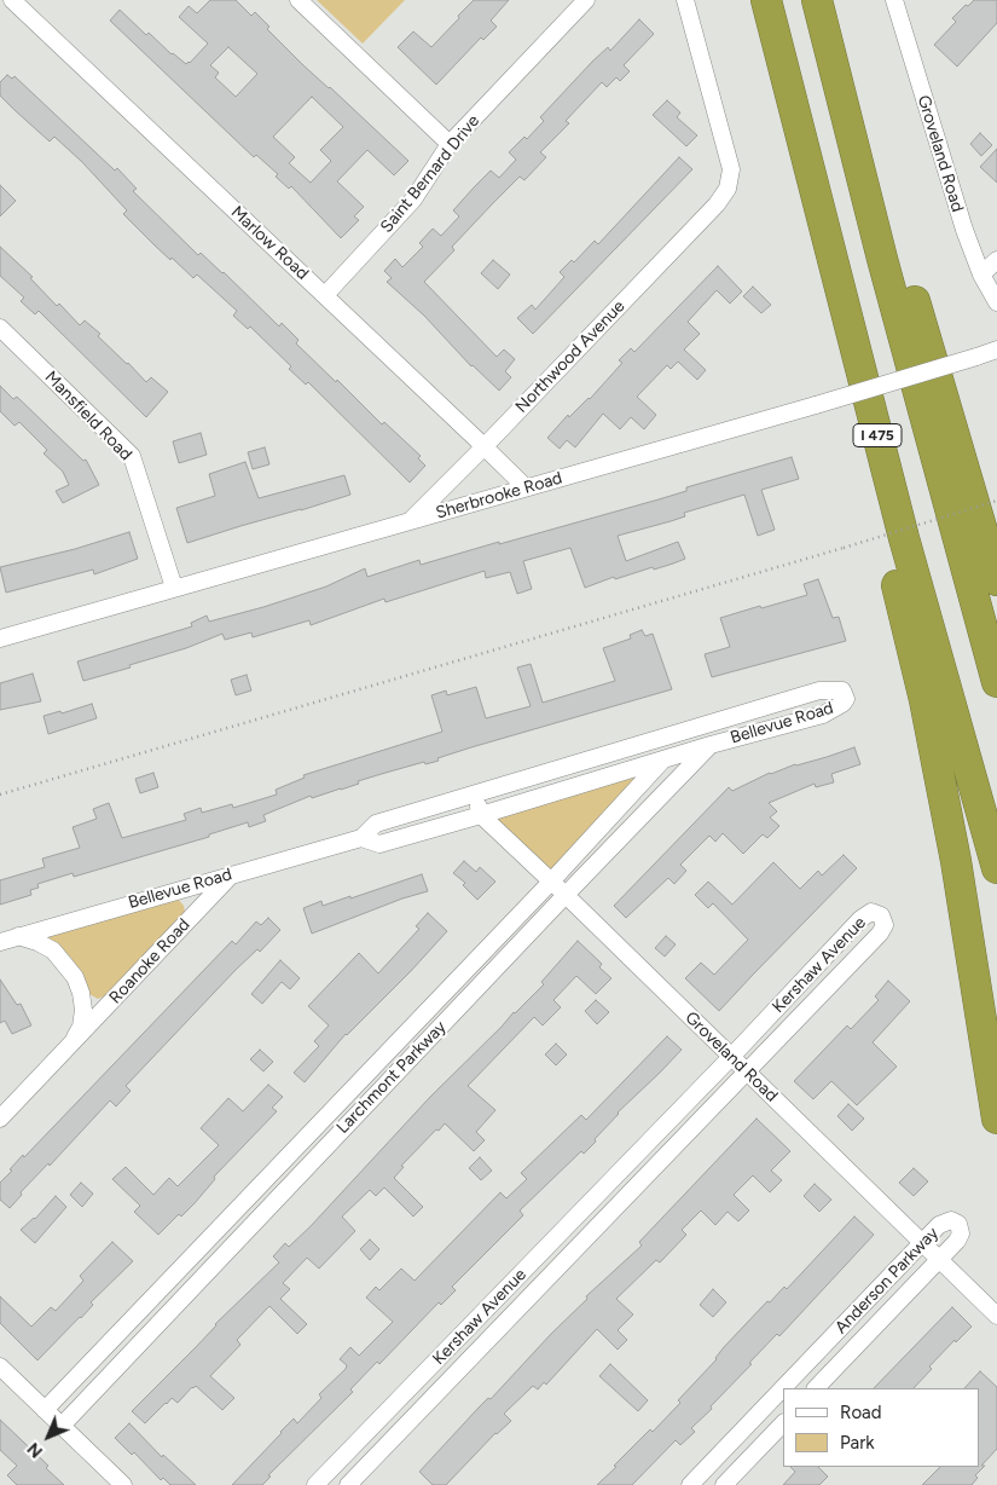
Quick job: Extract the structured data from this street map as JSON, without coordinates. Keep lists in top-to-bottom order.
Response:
{
  "streets": {
    "highway": ["I 475"],
    "street": [
      "Groveland Road",
      "Saint Bernard Drive",
      "Marlow Road",
      "Northwood Avenue",
      "Mansfield Road",
      "Sherbrooke Road",
      "Bellevue Road",
      "Roanoke Road",
      "Kershaw Avenue",
      "Larchmont Parkway",
      "Anderson Parkway"
    ]
  },
  "crossings": [
    ["Groveland Road", "Bellevue Road"],
    ["Groveland Road", "Kershaw Avenue"],
    ["Groveland Road", "Larchmont Parkway"],
    ["Groveland Road", "Anderson Parkway"],
    ["Saint Bernard Drive", "Marlow Road"],
    ["Marlow Road", "Northwood Avenue"],
    ["Marlow Road", "Sherbrooke Road"],
    ["Northwood Avenue", "Sherbrooke Road"],
    ["Mansfield Road", "Sherbrooke Road"],
    ["Bellevue Road", "Roanoke Road"],
    ["Bellevue Road", "Larchmont Parkway"]
  ],
  "legend": ["Road", "Park"],
  "north": "bottom left"
}
